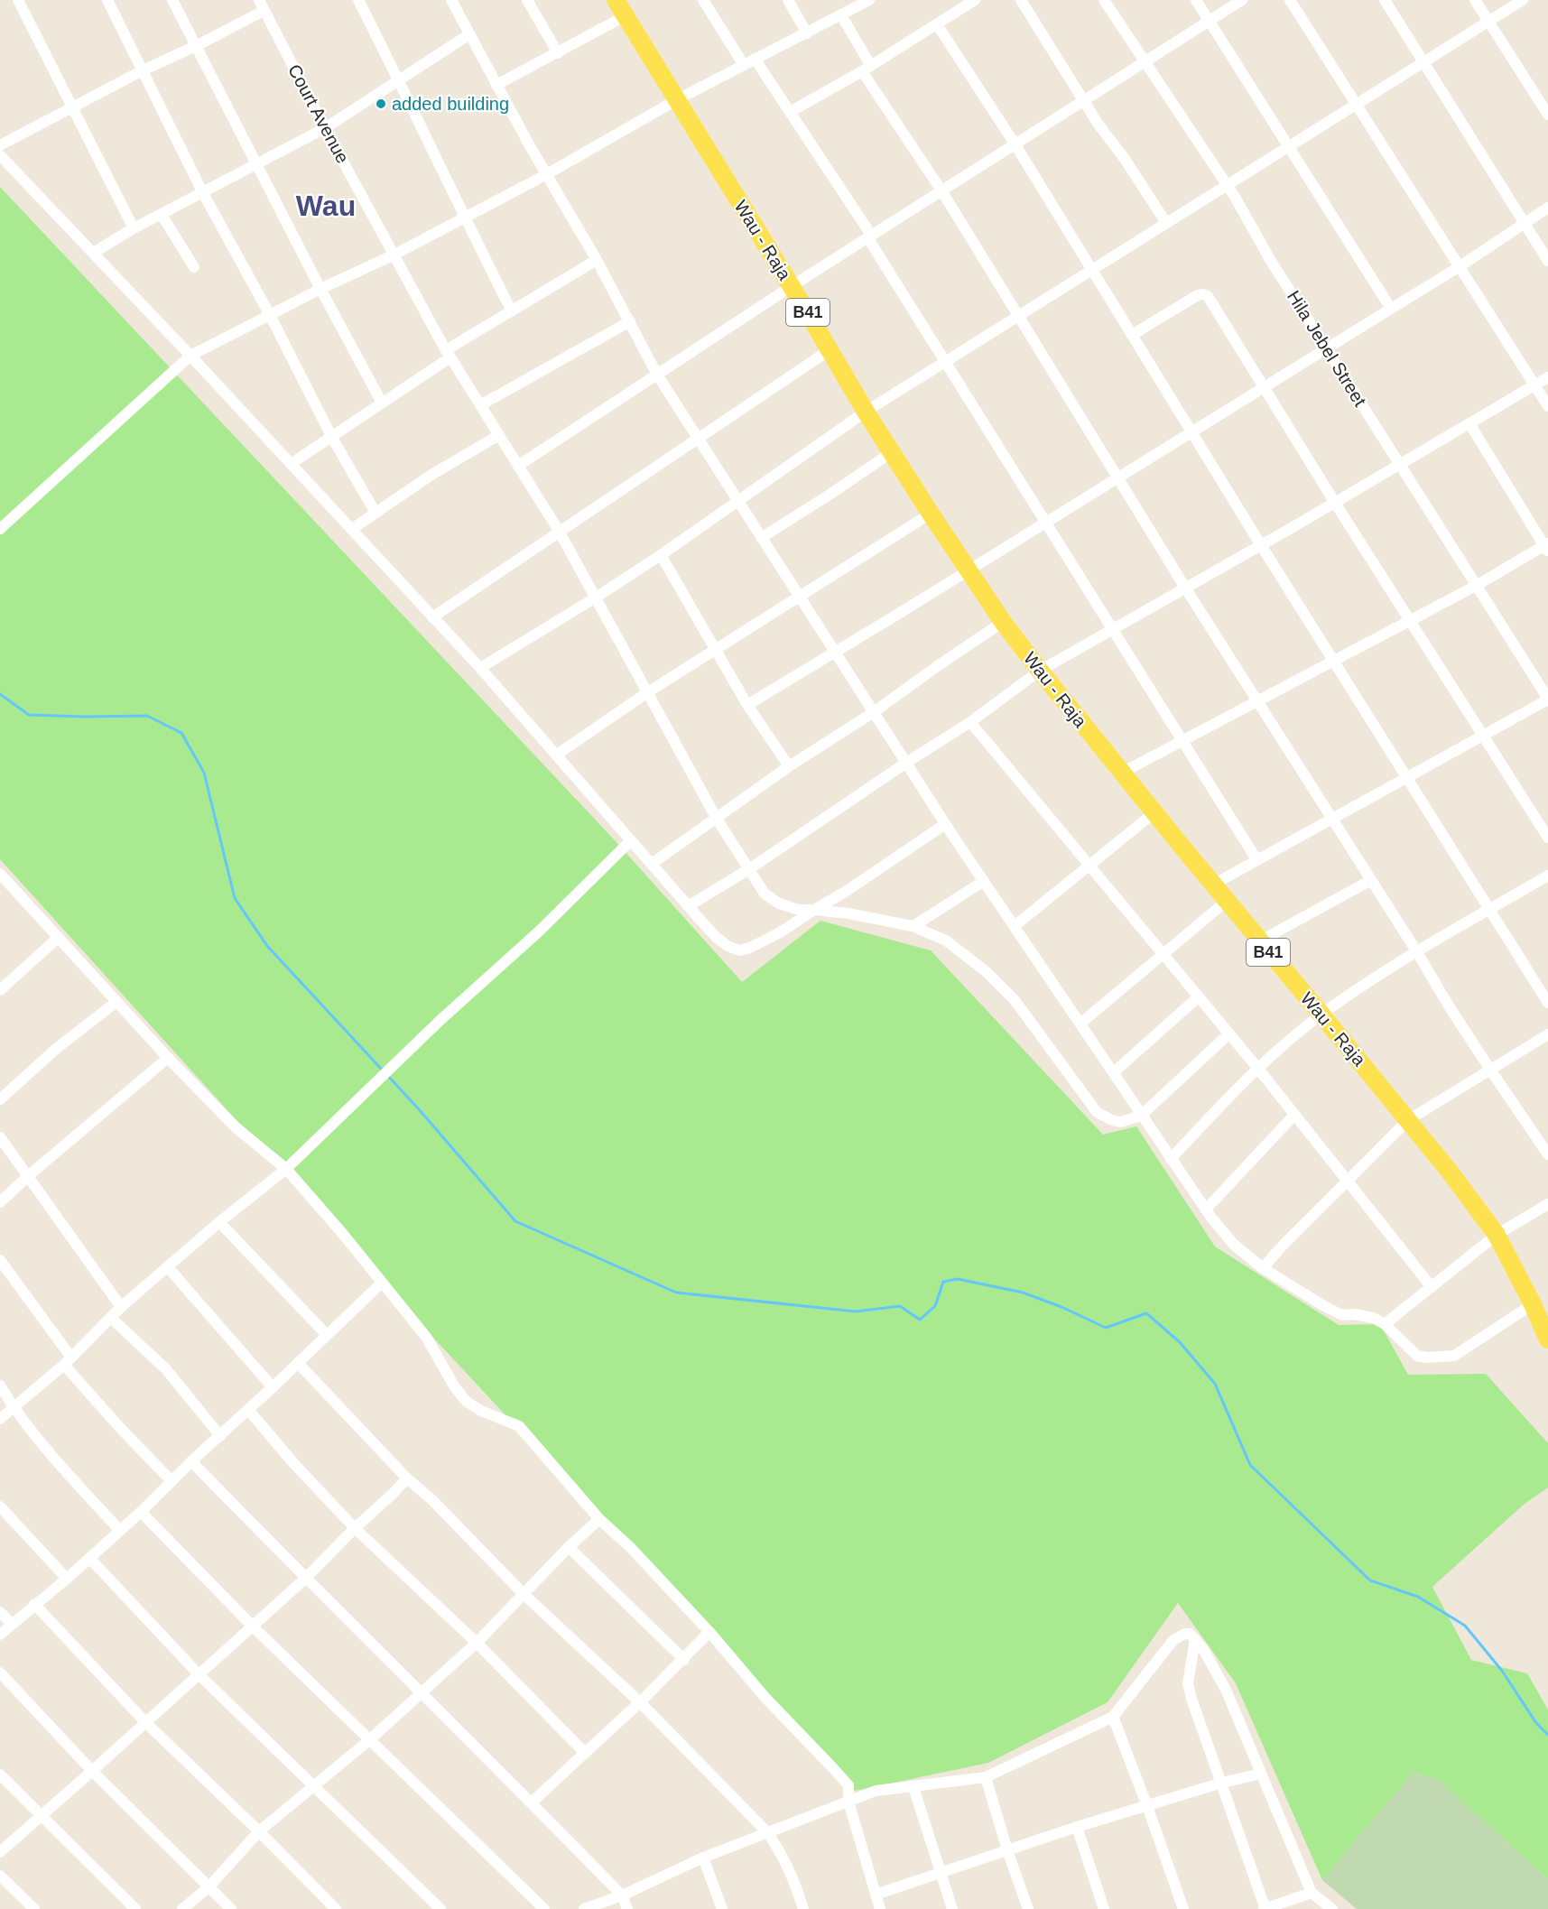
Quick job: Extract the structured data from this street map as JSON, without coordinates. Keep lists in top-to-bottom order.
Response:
{
  "streets": {
    "main road": ["Wau - Raja", "B41"],
    "street": ["Court Avenue", "Hila Jebel Street"]
  },
  "districts": ["Wau"],
  "places": ["added building"]
}
